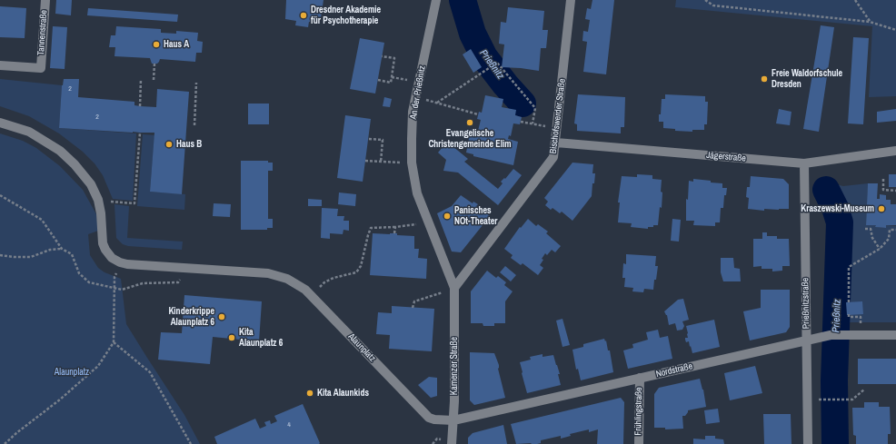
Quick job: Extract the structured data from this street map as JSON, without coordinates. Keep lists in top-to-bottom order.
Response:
{
  "streets": {
    "street": [
      "Tannenstraße",
      "An der Prießnitz",
      "Bischofswerder Straße",
      "Jägerstraße",
      "Prießnitzstraße",
      "Alaunplatz",
      "Kamenzer Straße",
      "Nordstraße",
      "Frühlingstraße"
    ]
  },
  "crossings": [
    ["An der Prießnitz", "Bischofswerder Straße"],
    ["An der Prießnitz", "Kamenzer Straße"],
    ["Bischofswerder Straße", "Jägerstraße"],
    ["Bischofswerder Straße", "Kamenzer Straße"],
    ["Jägerstraße", "Prießnitzstraße"],
    ["Prießnitzstraße", "Nordstraße"],
    ["Alaunplatz", "Kamenzer Straße"],
    ["Alaunplatz", "Nordstraße"],
    ["Kamenzer Straße", "Nordstraße"],
    ["Nordstraße", "Frühlingstraße"]
  ],
  "water": ["Prießnitz"],
  "parks": ["Alaunplatz"],
  "places": [
    "Dresdner Akademie für Psychotherapie",
    "Haus A",
    "Freie Waldorfschule Dresden",
    "Evangelische Christengemeinde Elim",
    "Haus B",
    "Kraszewski-Museum",
    "Panisches NOt-Theater",
    "Kinderkrippe Alaunplatz 6",
    "Kita Alaunplatz 6",
    "Kita Alaunkids"
  ],
  "house_numbers": ["2", "2", "4"]
}
